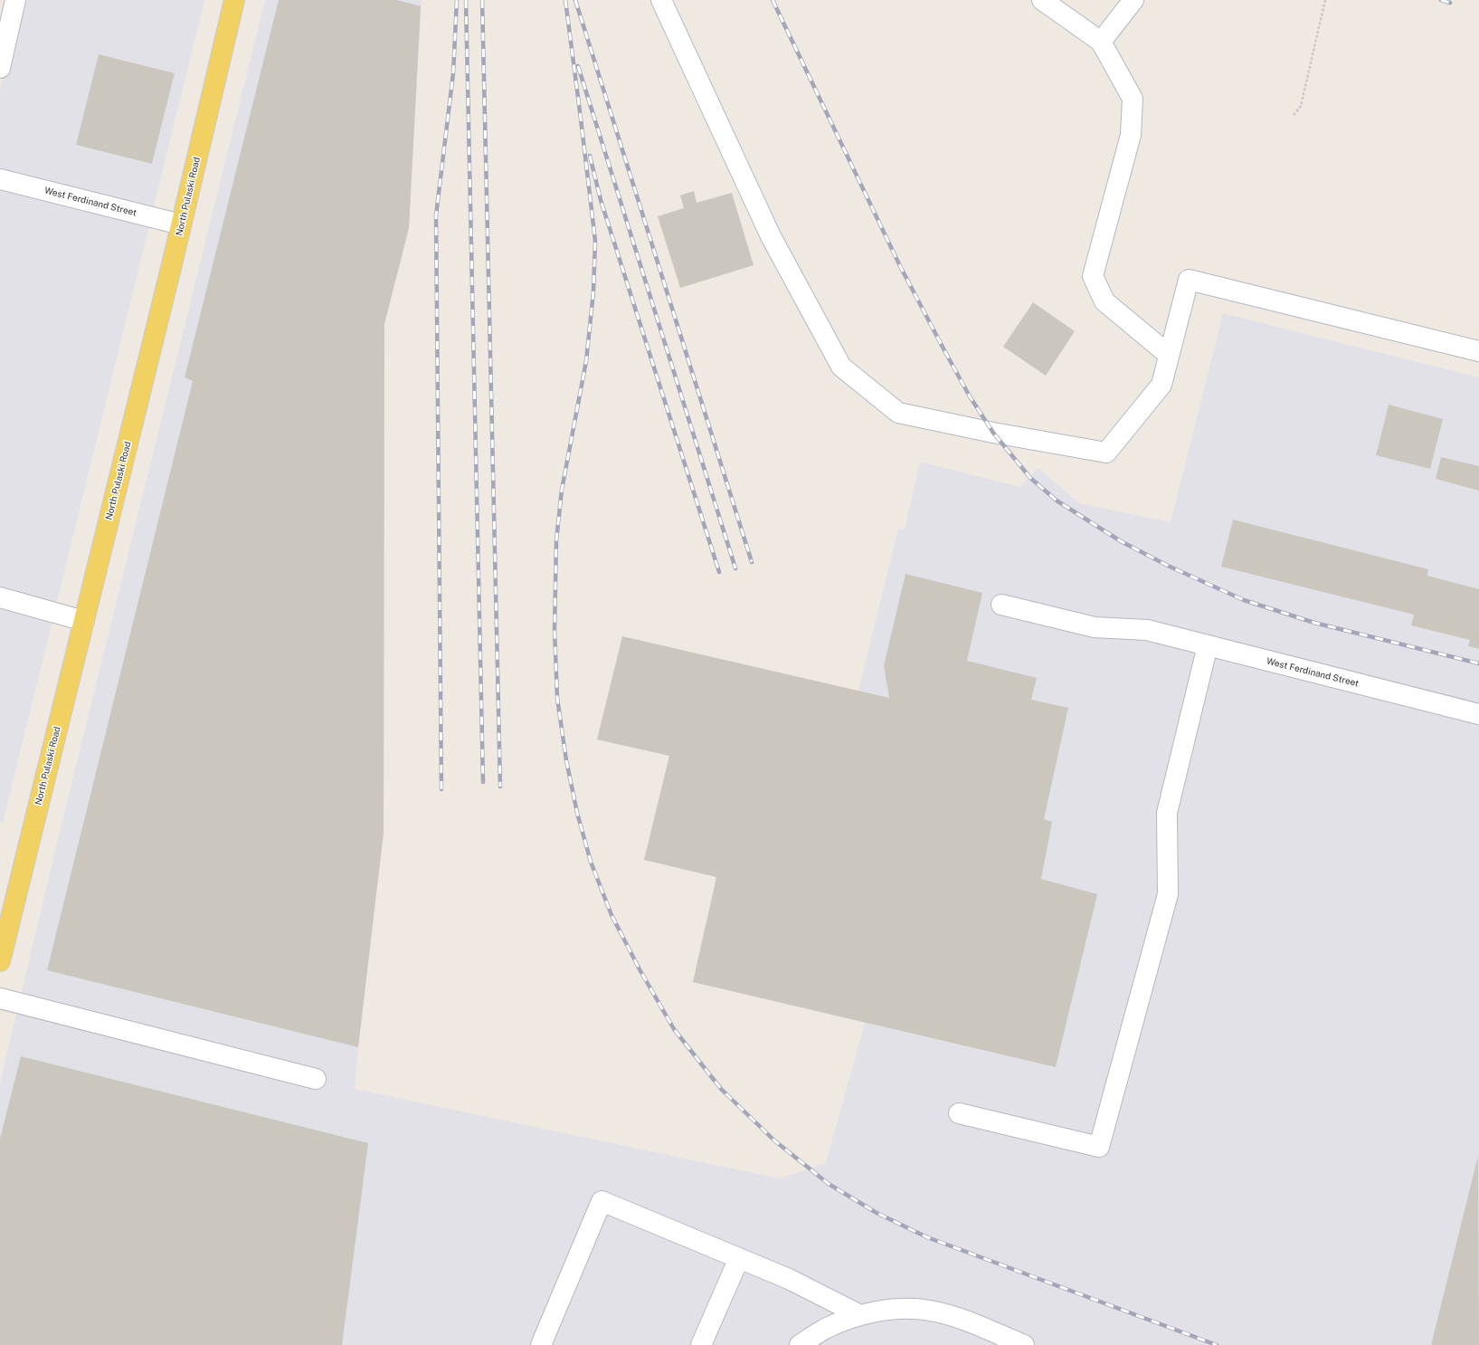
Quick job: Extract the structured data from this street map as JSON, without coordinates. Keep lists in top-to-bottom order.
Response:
{
  "streets": {
    "main road": ["North Pulaski Road"],
    "street": ["West Ferdinand Street"]
  },
  "crossings": [
    ["North Pulaski Road", "West Ferdinand Street"]
  ]
}
